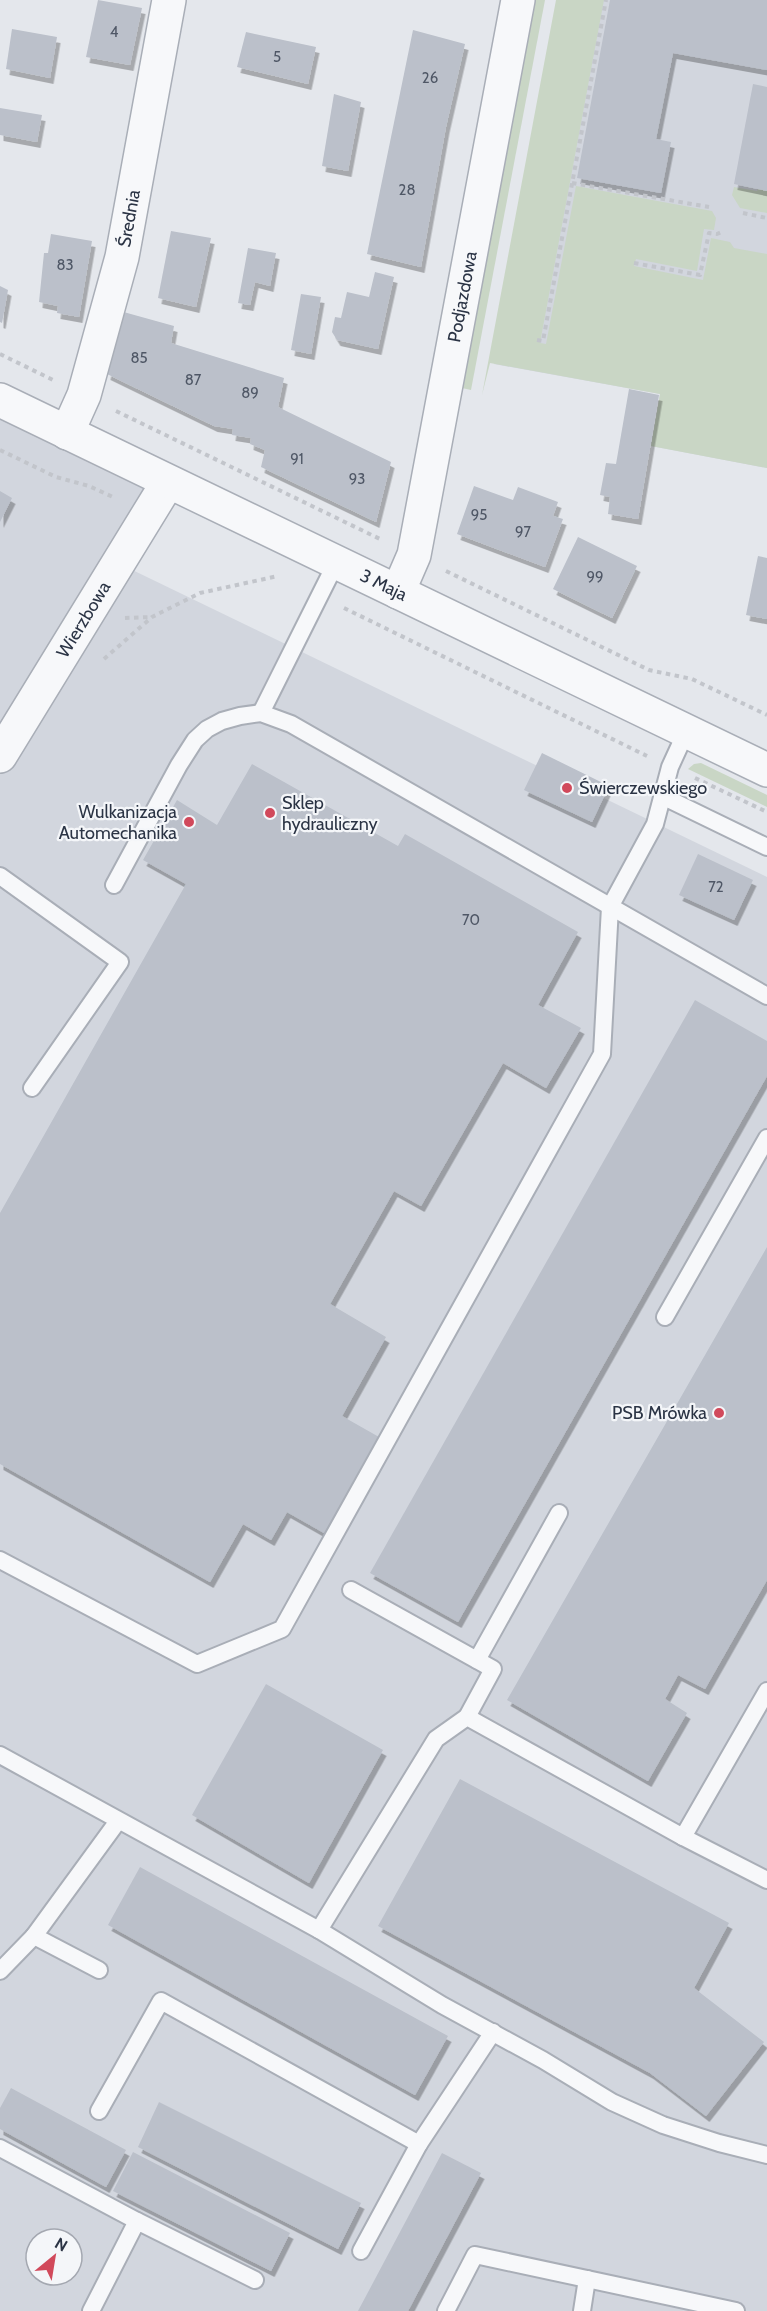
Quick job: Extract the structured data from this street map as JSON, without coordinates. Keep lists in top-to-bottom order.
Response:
{
  "streets": {
    "street": [
      "Średnia",
      "Podjazdowa",
      "3 Maja",
      "Wierzbowa"
    ]
  },
  "crossings": [
    ["Średnia", "3 Maja"],
    ["Podjazdowa", "3 Maja"],
    ["3 Maja", "Wierzbowa"]
  ],
  "places": [
    "Świerczewskiego",
    "Sklep hydrauliczny",
    "Wulkanizacja Automechanika",
    "PSB Mrówka"
  ],
  "house_numbers": [
    "4",
    "5",
    "26",
    "28",
    "83",
    "85",
    "87",
    "89",
    "91",
    "93",
    "95",
    "97",
    "99",
    "72",
    "70"
  ],
  "north": "top right"
}
